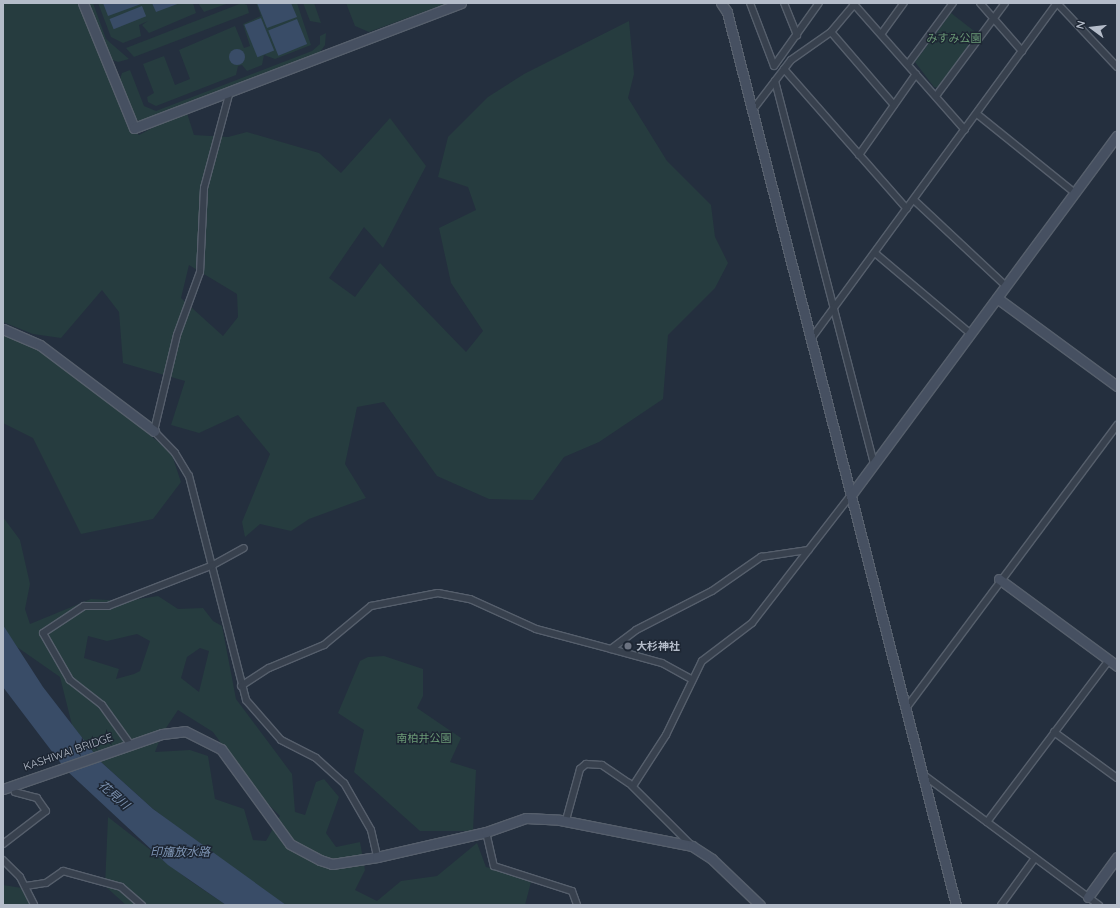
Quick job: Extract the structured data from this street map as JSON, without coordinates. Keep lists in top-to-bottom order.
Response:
{
  "streets": {
    "street": ["KASHIWAI BRIDGE"]
  },
  "water": ["花見川", "印旛放水路"],
  "parks": ["みすみ公園", "南柏井公園"],
  "places": ["大杉神社"],
  "north": "left"
}
